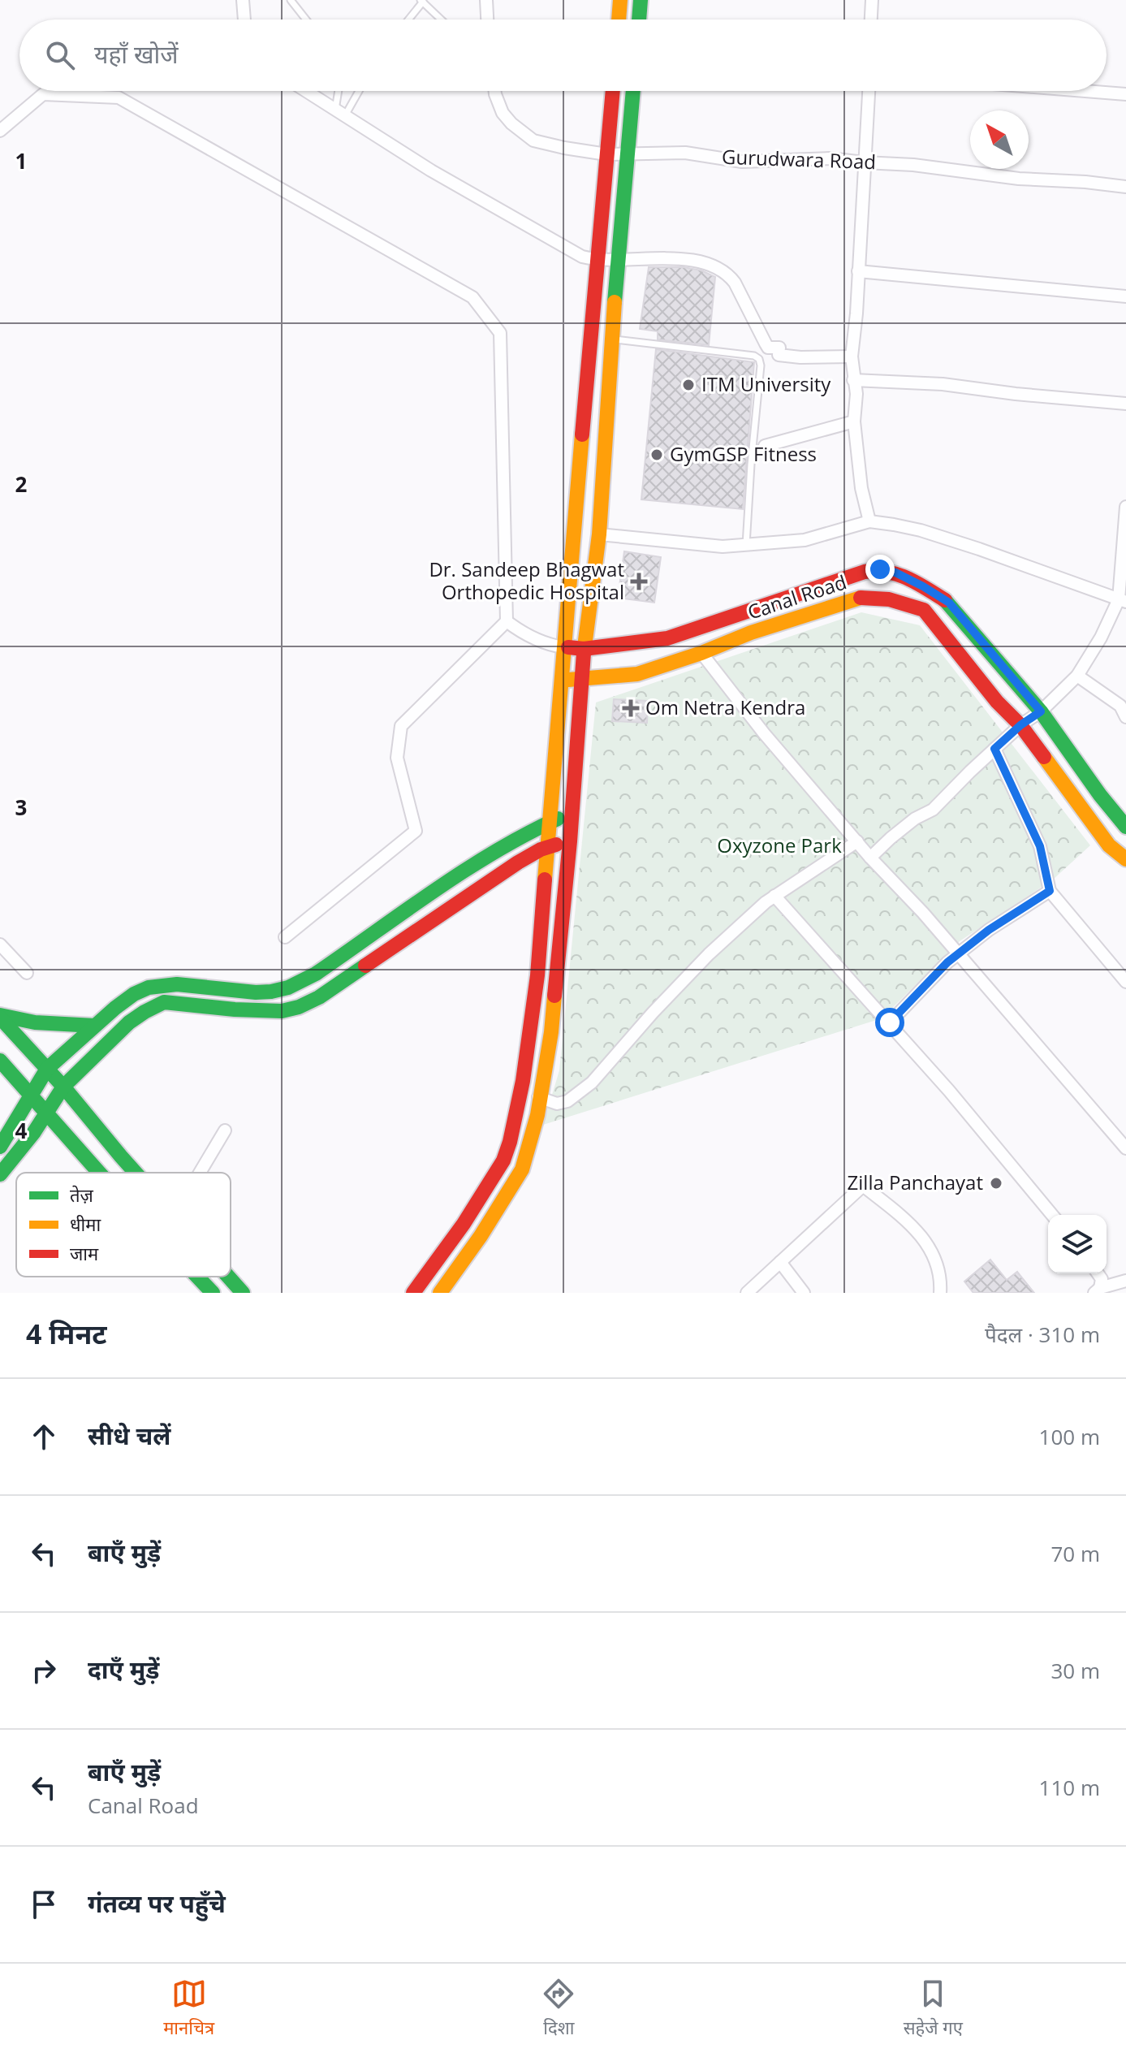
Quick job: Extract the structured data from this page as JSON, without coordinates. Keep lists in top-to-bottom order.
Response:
{
  "streets": {
    "main road": ["Canal Road"],
    "street": ["Gurudwara Road"]
  },
  "parks": ["Oxyzone Park"],
  "places": {
    "other": ["ITM University", "GymGSP Fitness", "Zilla Panchayat"],
    "health": ["Dr. Sandeep Bhagwat Orthopedic Hospital", "Om Netra Kendra"]
  },
  "legend": ["तेज़", "धीमा", "जाम"],
  "north": "top left",
  "page": {
    "search": "यहाँ खोजें",
    "heading": ["4 मिनट", "पैदल · 310 m"],
    "list": [
      ["सीधे चलें", "100 m"],
      ["बाएँ मुड़ें", "70 m"],
      ["दाएँ मुड़ें", "30 m"],
      ["बाएँ मुड़ें", "Canal Road", "110 m"],
      "गंतव्य पर पहुँचे"
    ],
    "nav": ["मानचित्र", "दिशा", "सहेजे गए"]
  },
  "grid": {
    "rows": [
      "1",
      "2",
      "3",
      "4"
    ]
  }
}
